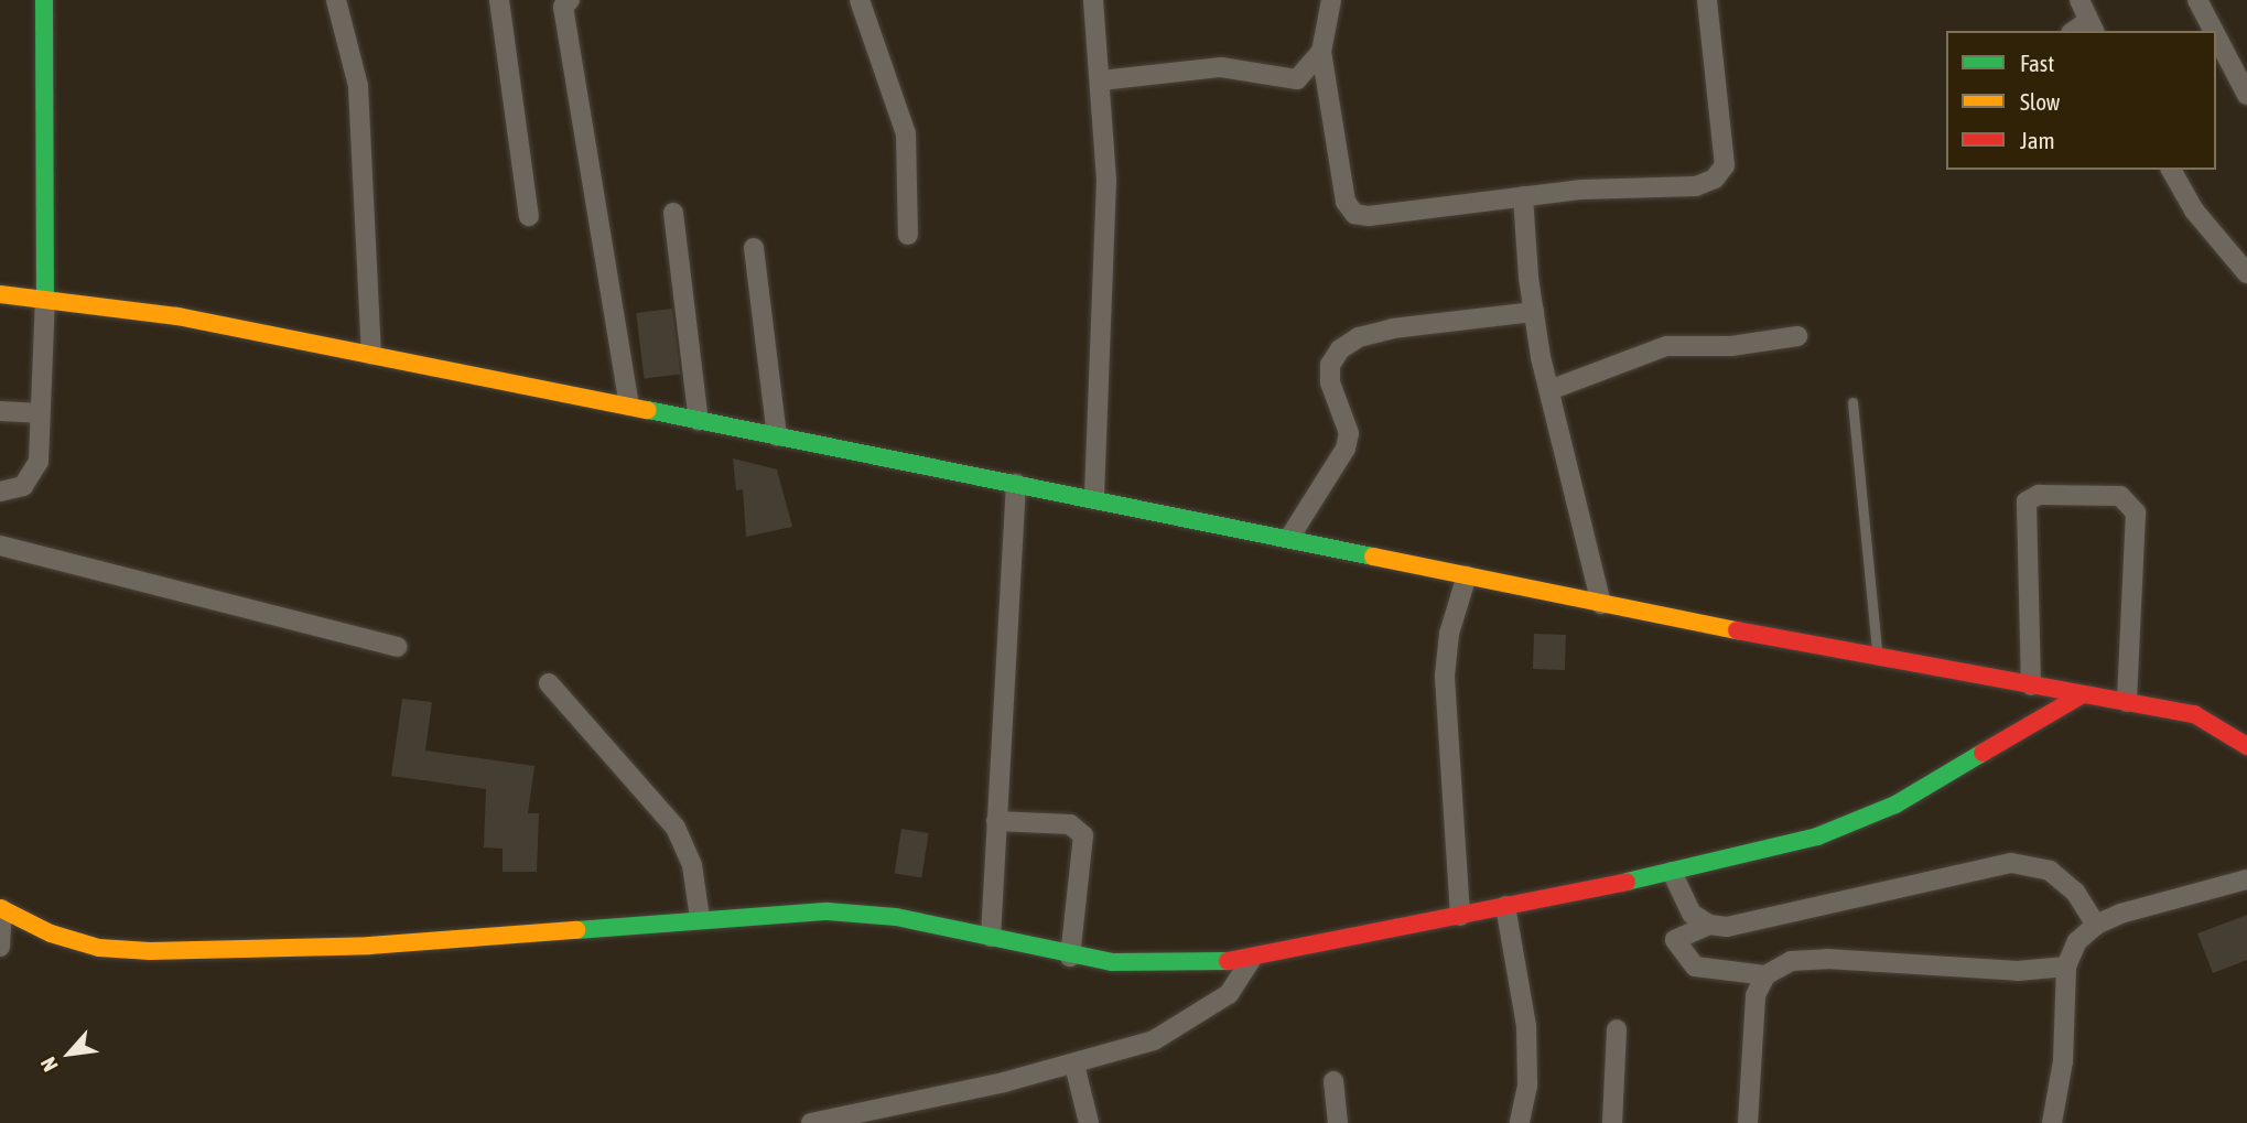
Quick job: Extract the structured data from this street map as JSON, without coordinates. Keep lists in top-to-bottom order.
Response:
{
  "legend": ["Fast", "Slow", "Jam"],
  "north": "bottom left"
}
